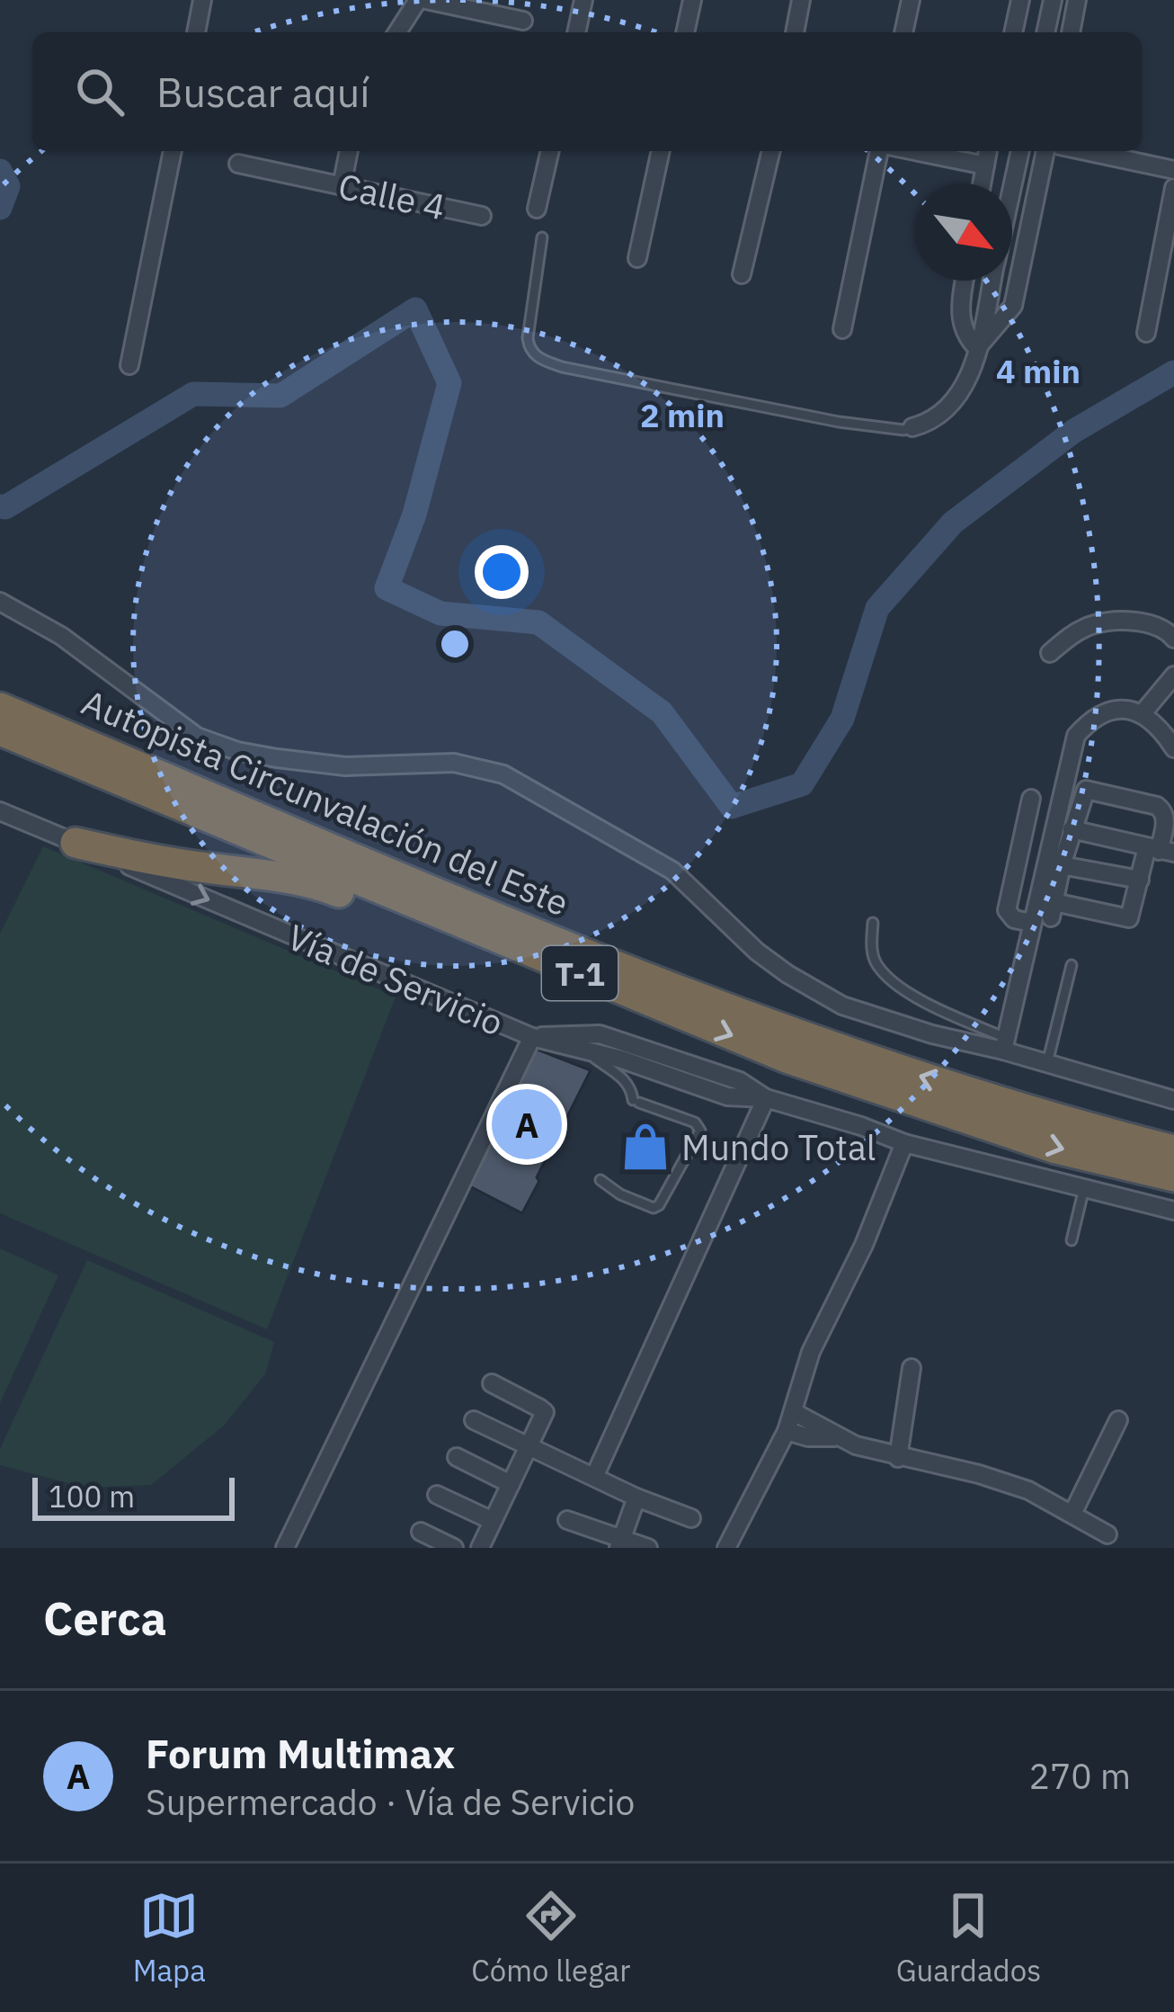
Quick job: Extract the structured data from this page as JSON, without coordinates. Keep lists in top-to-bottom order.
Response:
{
  "streets": {
    "highway": ["Autopista Circunvalación del Este", "T-1"],
    "street": ["Calle 4", "Vía de Servicio"]
  },
  "one_way": ["Vía de Servicio"],
  "places": {
    "shop": ["Mundo Total"]
  },
  "scale_bar": "100 m",
  "north": "bottom right",
  "page": {
    "search": "Buscar aquí",
    "pins": "A",
    "scale": "100 m",
    "heading": "Cerca",
    "list": [
      {
        "mark": "A",
        "name": "Forum Multimax",
        "note": "Supermercado · Vía de Servicio",
        "value": "270 m"
      }
    ],
    "nav": ["Mapa", "Cómo llegar", "Guardados"]
  },
  "rings": ["4 min", "2 min"]
}
